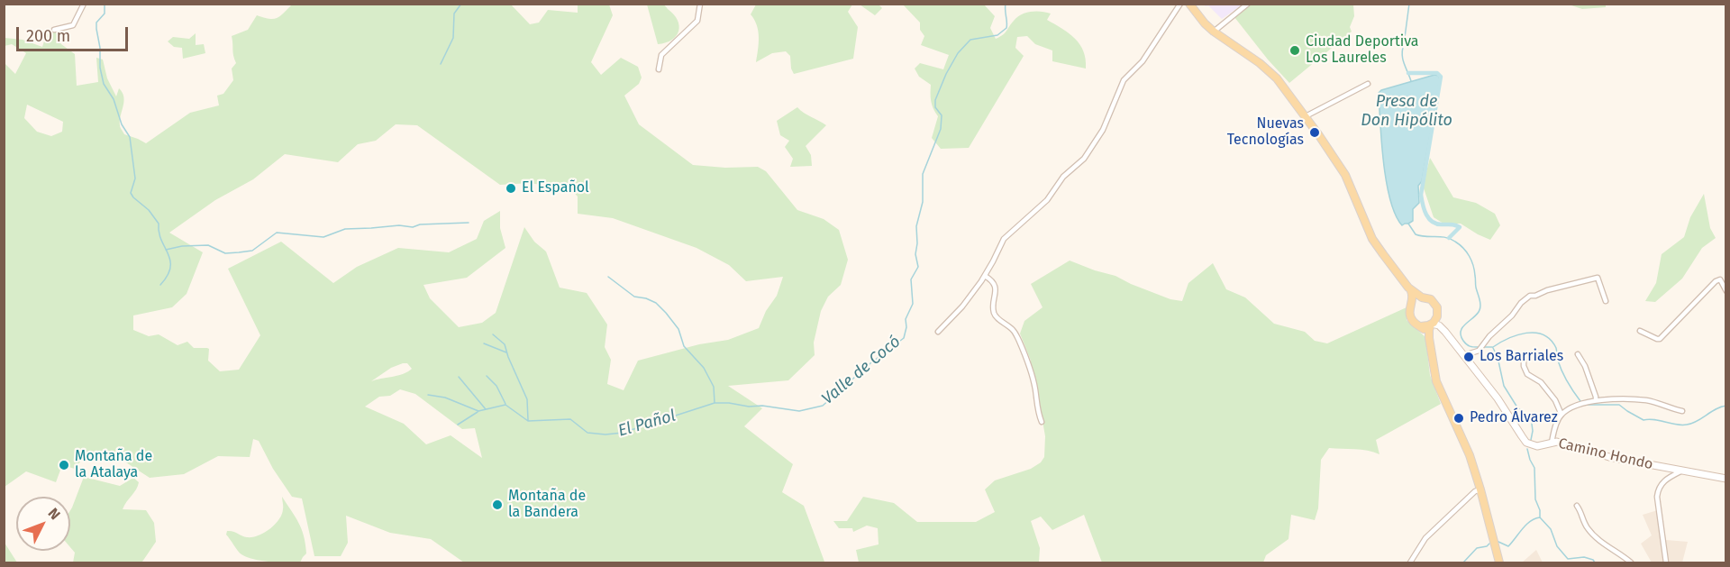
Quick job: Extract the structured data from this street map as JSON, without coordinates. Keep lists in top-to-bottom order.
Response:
{
  "streets": {
    "street": ["Camino Hondo"]
  },
  "water": ["Presa de Don Hipólito", "Valle de Cocó", "El Pañol"],
  "places": [
    "Ciudad Deportiva Los Laureles",
    "Nuevas Tecnologías",
    "El Español",
    "Los Barriales",
    "Pedro Álvarez",
    "Montaña de la Atalaya",
    "Montaña de la Bandera"
  ],
  "scale_bar": "200 m",
  "north": "top right"
}
